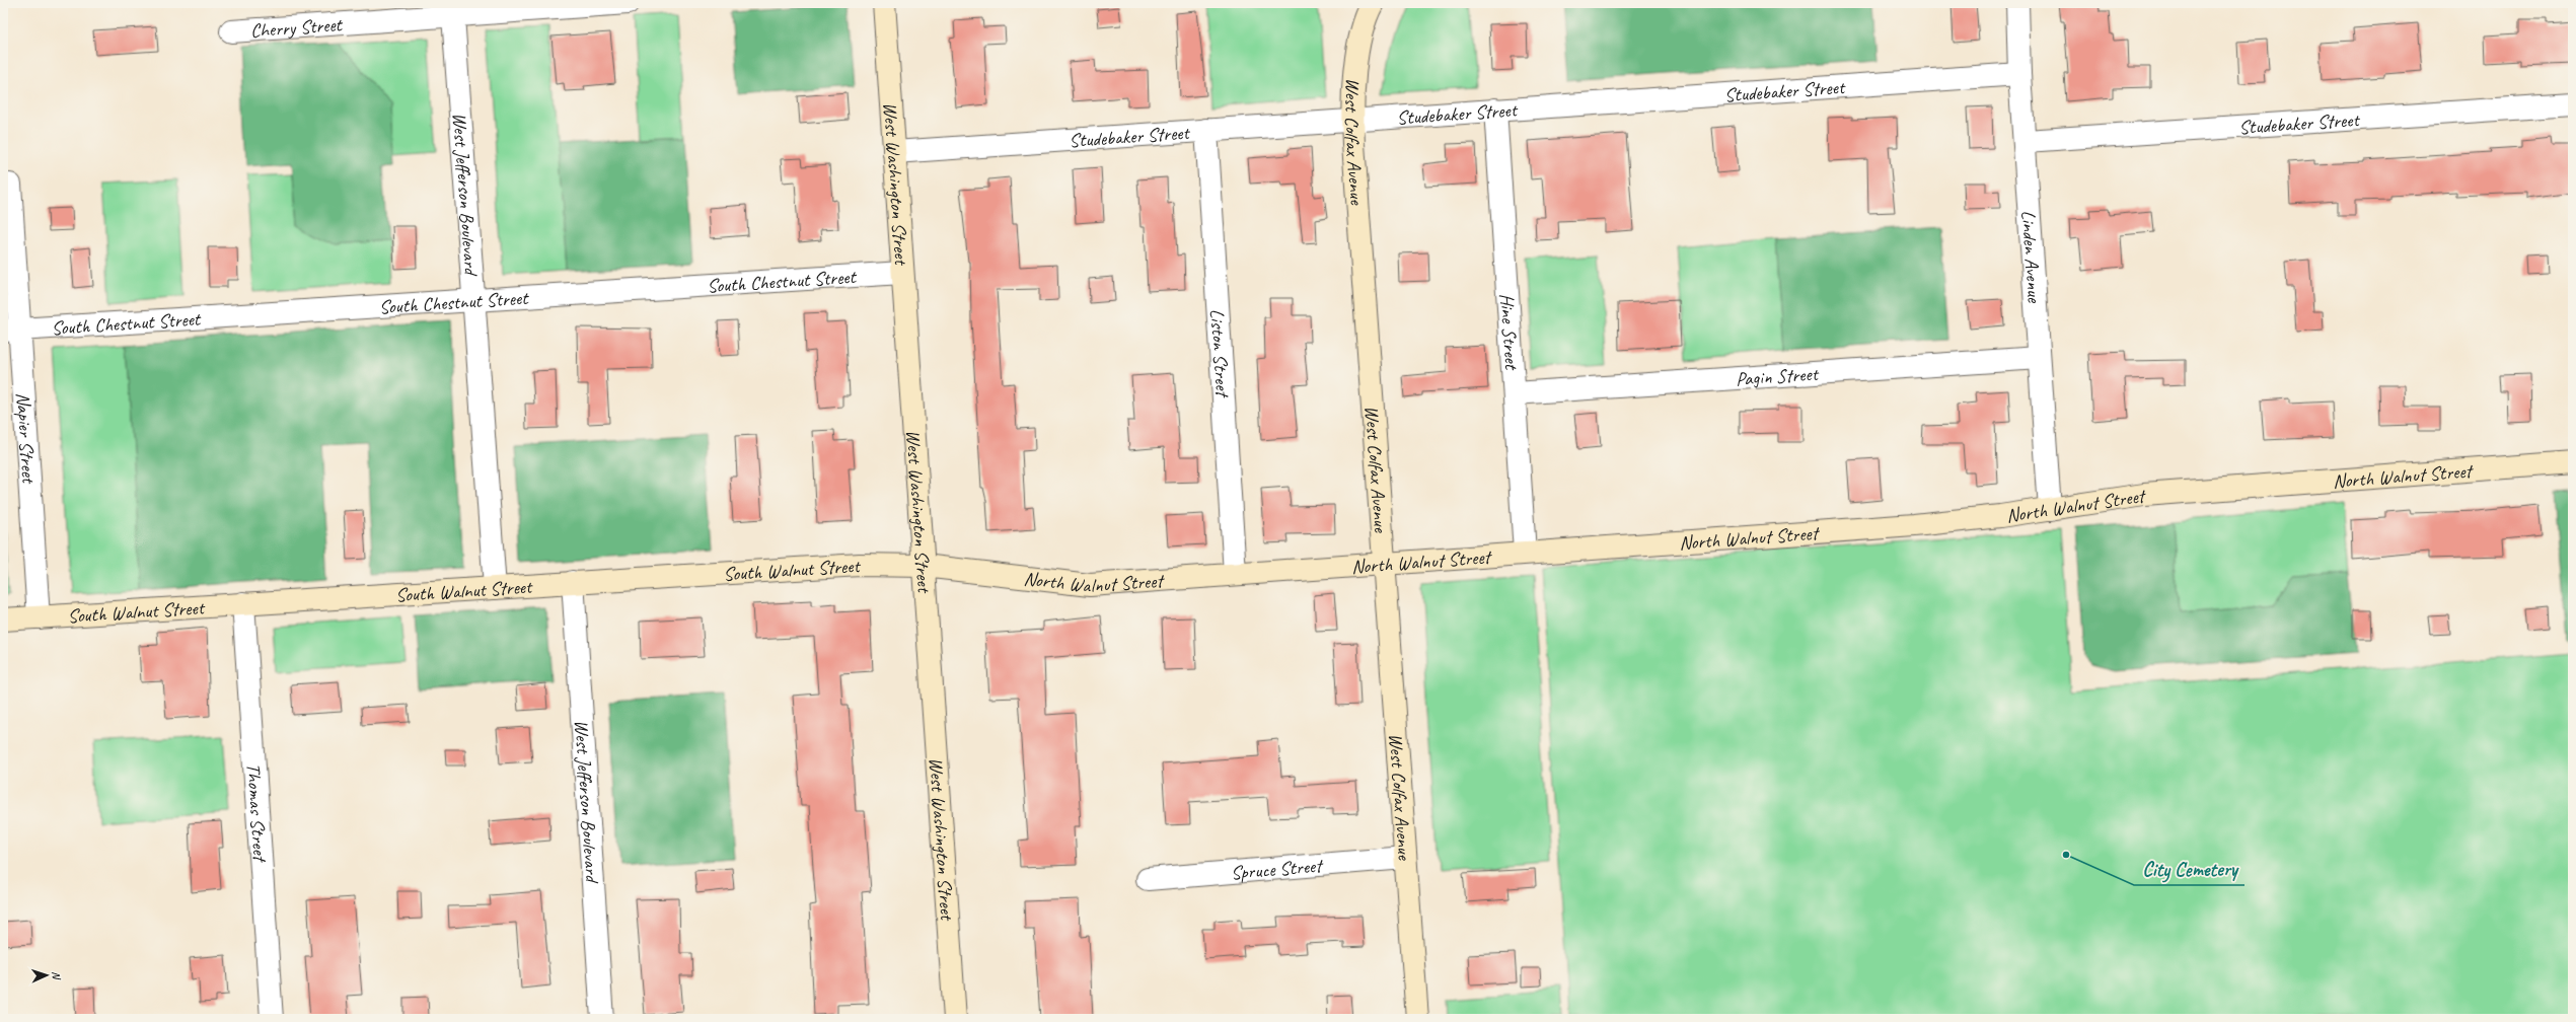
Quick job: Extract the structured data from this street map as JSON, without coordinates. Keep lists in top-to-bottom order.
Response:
{
  "streets": {
    "street": [
      "Cherry Street",
      "Studebaker Street",
      "West Colfax Avenue",
      "West Washington Street",
      "West Jefferson Boulevard",
      "Linden Avenue",
      "South Chestnut Street",
      "Hine Street",
      "Liston Street",
      "Pagin Street",
      "Napier Street",
      "North Walnut Street",
      "South Walnut Street",
      "Thomas Street",
      "Spruce Street"
    ]
  },
  "crossings": [
    ["Cherry Street", "West Jefferson Boulevard"],
    ["Studebaker Street", "West Colfax Avenue"],
    ["Studebaker Street", "West Washington Street"],
    ["Studebaker Street", "Linden Avenue"],
    ["Studebaker Street", "Hine Street"],
    ["Studebaker Street", "Liston Street"],
    ["West Colfax Avenue", "North Walnut Street"],
    ["West Colfax Avenue", "Spruce Street"],
    ["West Washington Street", "South Chestnut Street"],
    ["West Washington Street", "North Walnut Street"],
    ["West Washington Street", "South Walnut Street"],
    ["West Jefferson Boulevard", "South Chestnut Street"],
    ["West Jefferson Boulevard", "South Walnut Street"],
    ["Linden Avenue", "Pagin Street"],
    ["Linden Avenue", "North Walnut Street"],
    ["South Chestnut Street", "Napier Street"],
    ["Hine Street", "Pagin Street"],
    ["Hine Street", "North Walnut Street"],
    ["Liston Street", "North Walnut Street"],
    ["Napier Street", "South Walnut Street"],
    ["North Walnut Street", "South Walnut Street"],
    ["South Walnut Street", "Thomas Street"]
  ],
  "places": ["City Cemetery"],
  "north": "right"
}
